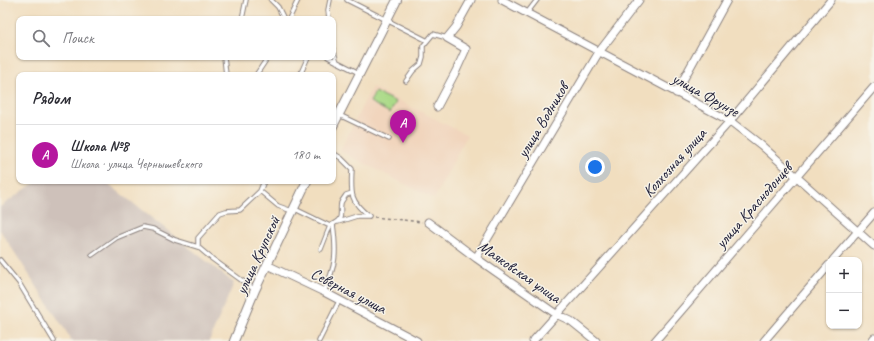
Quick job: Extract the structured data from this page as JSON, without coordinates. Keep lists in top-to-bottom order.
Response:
{
  "streets": {
    "street": [
      "улица Фрунзе",
      "улица Водников",
      "Колхозная улица",
      "улица Краснодонцев",
      "улица Крупской",
      "Маяковская улица",
      "Северная улица"
    ]
  },
  "crossings": [
    ["улица Фрунзе", "улица Водников"],
    ["улица Фрунзе", "Колхозная улица"],
    ["улица Фрунзе", "улица Краснодонцев"],
    ["улица Водников", "Маяковская улица"],
    ["Колхозная улица", "Маяковская улица"],
    ["улица Крупской", "Северная улица"]
  ],
  "page": {
    "search": "Поиск",
    "heading": "Рядом",
    "pins": "A",
    "list": [
      {
        "mark": "A",
        "name": "Школа №8",
        "note": "Школа · улица Чернышевского",
        "value": "180 m"
      }
    ],
    "map_buttons": ["+", "−"]
  }
}
